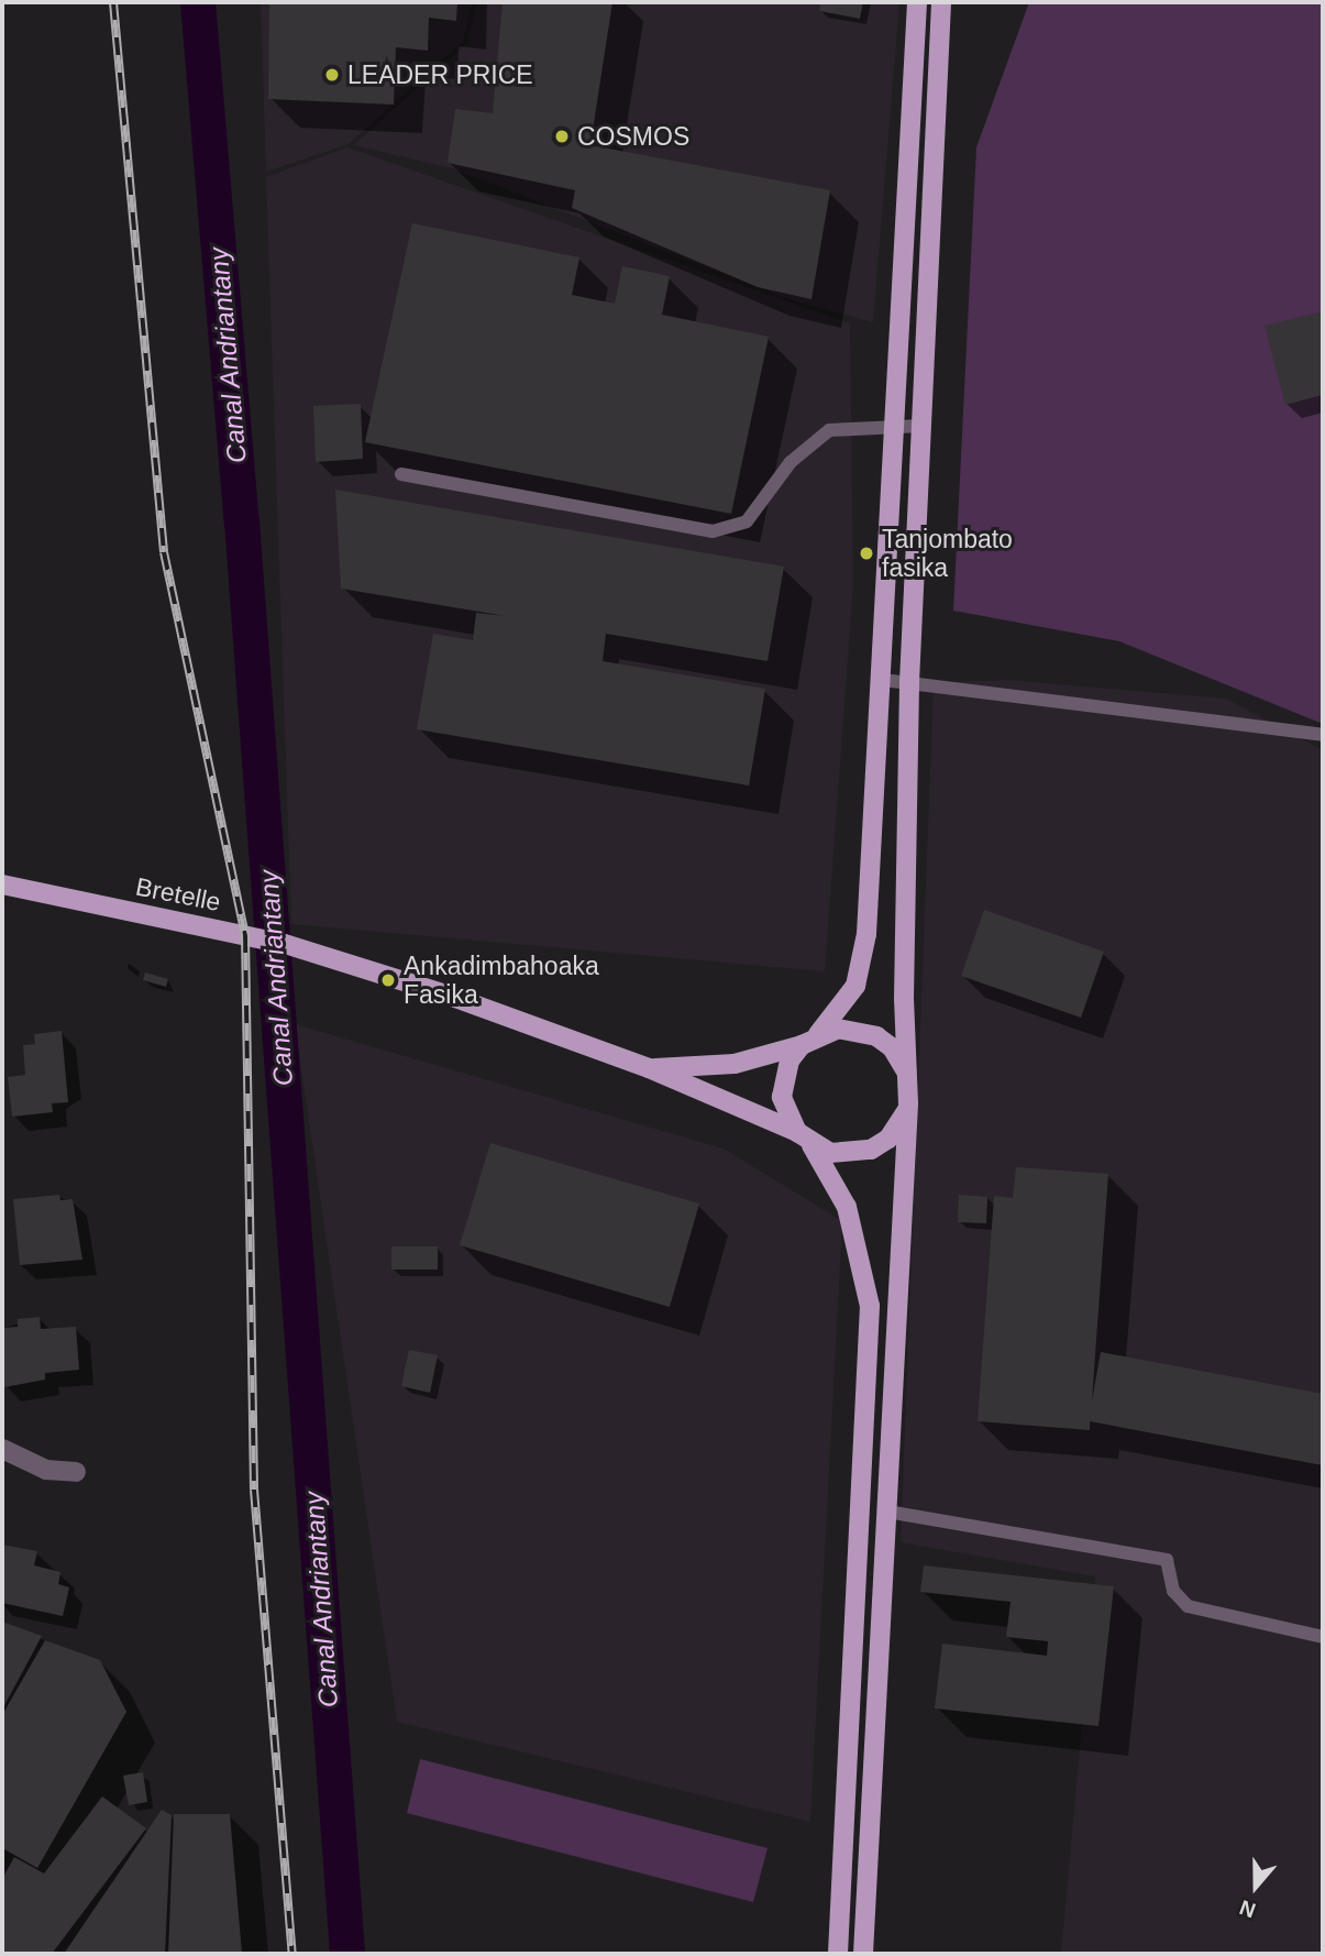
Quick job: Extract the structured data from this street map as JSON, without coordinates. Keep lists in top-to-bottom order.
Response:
{
  "streets": {
    "main road": ["Bretelle"]
  },
  "water": ["Canal Andriantany"],
  "places": [
    "LEADER PRICE",
    "COSMOS",
    "Tanjombato fasika",
    "Ankadimbahoaka Fasika"
  ],
  "north": "bottom"
}
